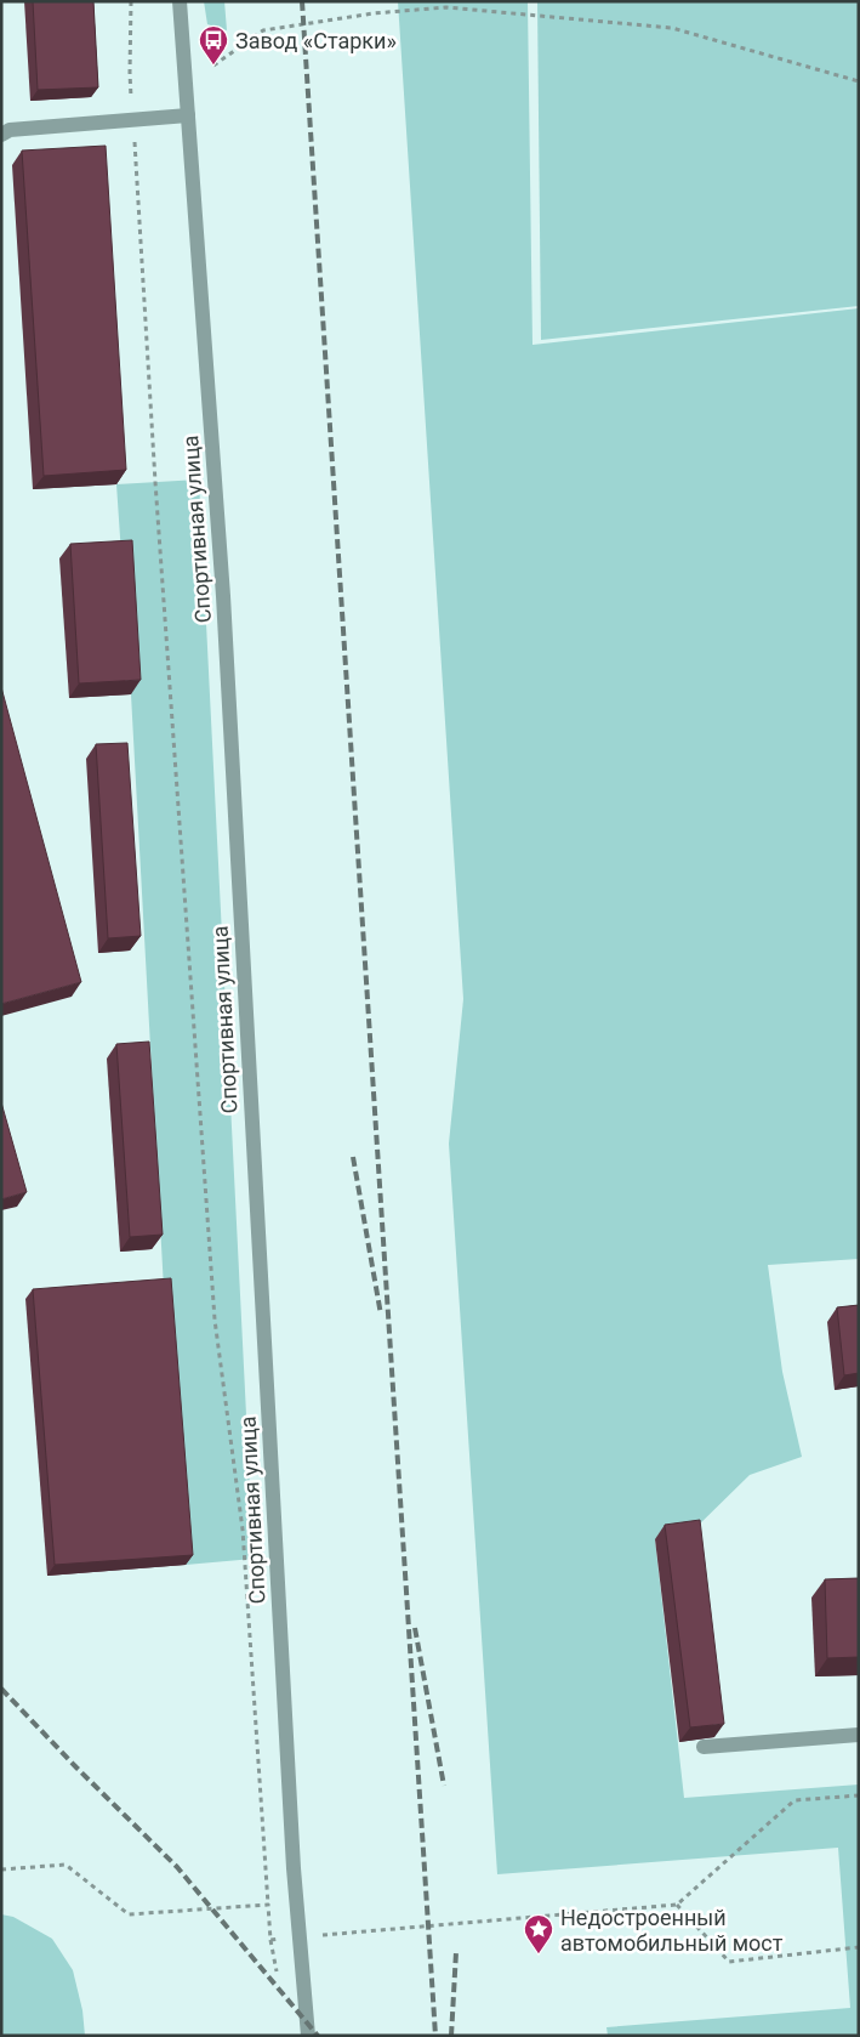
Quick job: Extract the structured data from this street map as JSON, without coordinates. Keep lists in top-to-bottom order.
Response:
{
  "streets": {
    "street": ["Спортивная улица"]
  },
  "places": {
    "bus stop": ["Завод «Старки»"],
    "place": ["Недостроенный автомобильный мост"]
  }
}
